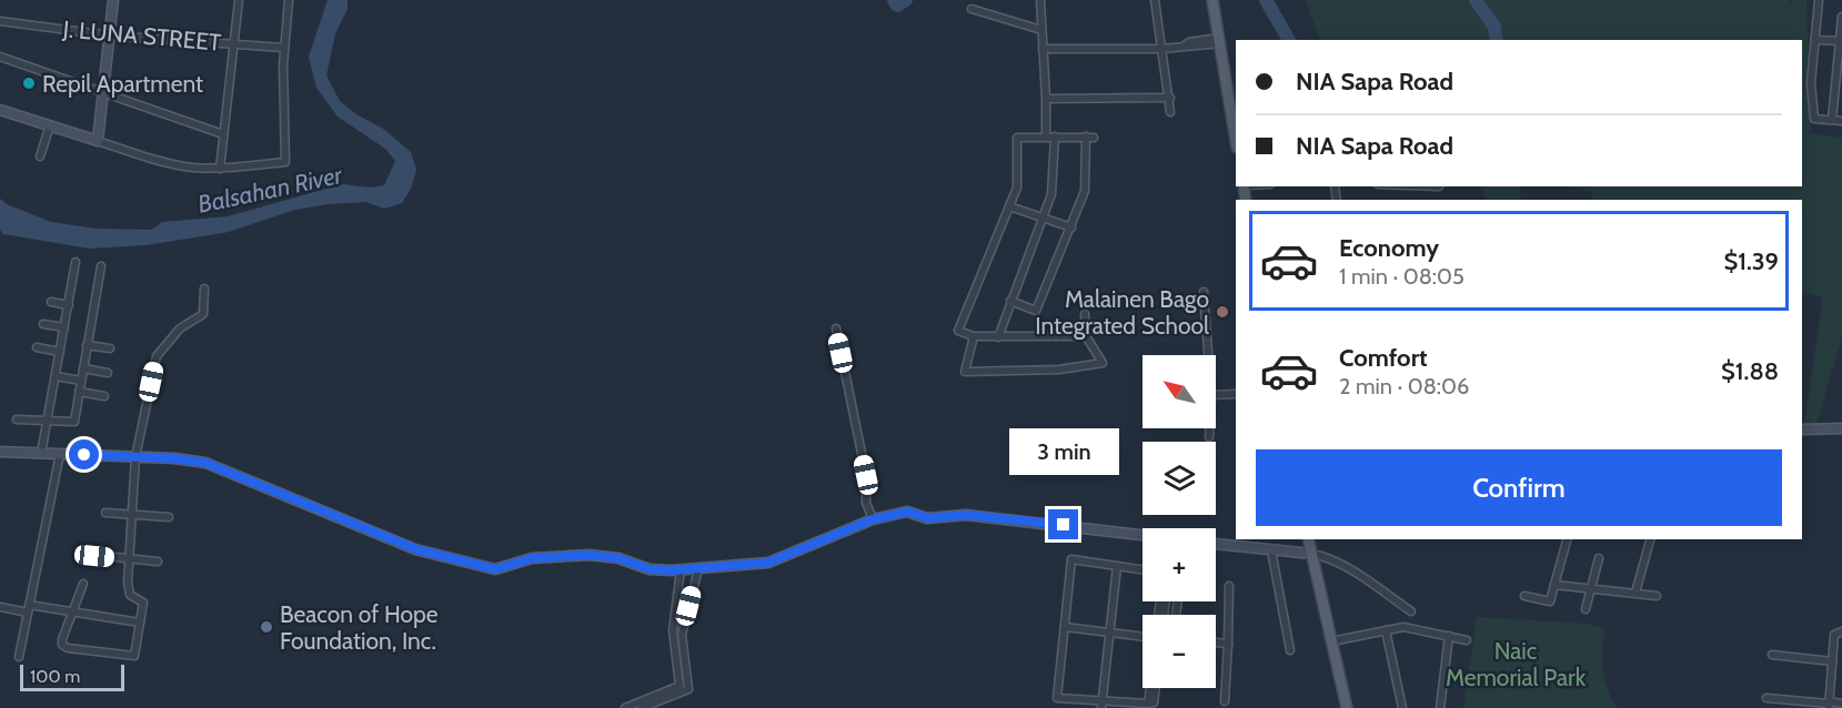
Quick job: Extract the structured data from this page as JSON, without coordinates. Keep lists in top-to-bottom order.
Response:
{
  "streets": {
    "street": ["J. LUNA STREET"]
  },
  "water": ["Balsahan River"],
  "parks": ["Naic Memorial Park"],
  "places": ["Repil Apartment", "Malainen Bago Integrated School", "Beacon of Hope Foundation, Inc."],
  "scale_bar": "100 m",
  "north": "top left",
  "page": {
    "banner": ["NIA Sapa Road", "NIA Sapa Road"],
    "list": [
      {
        "name": "Economy",
        "note": "1 min · 08:05",
        "value": "$1.39"
      },
      {
        "name": "Comfort",
        "note": "2 min · 08:06",
        "value": "$1.88"
      }
    ],
    "map_buttons": ["+", "−"],
    "bubble": "3 min",
    "buttons": "Confirm",
    "scale": "100 m"
  }
}
